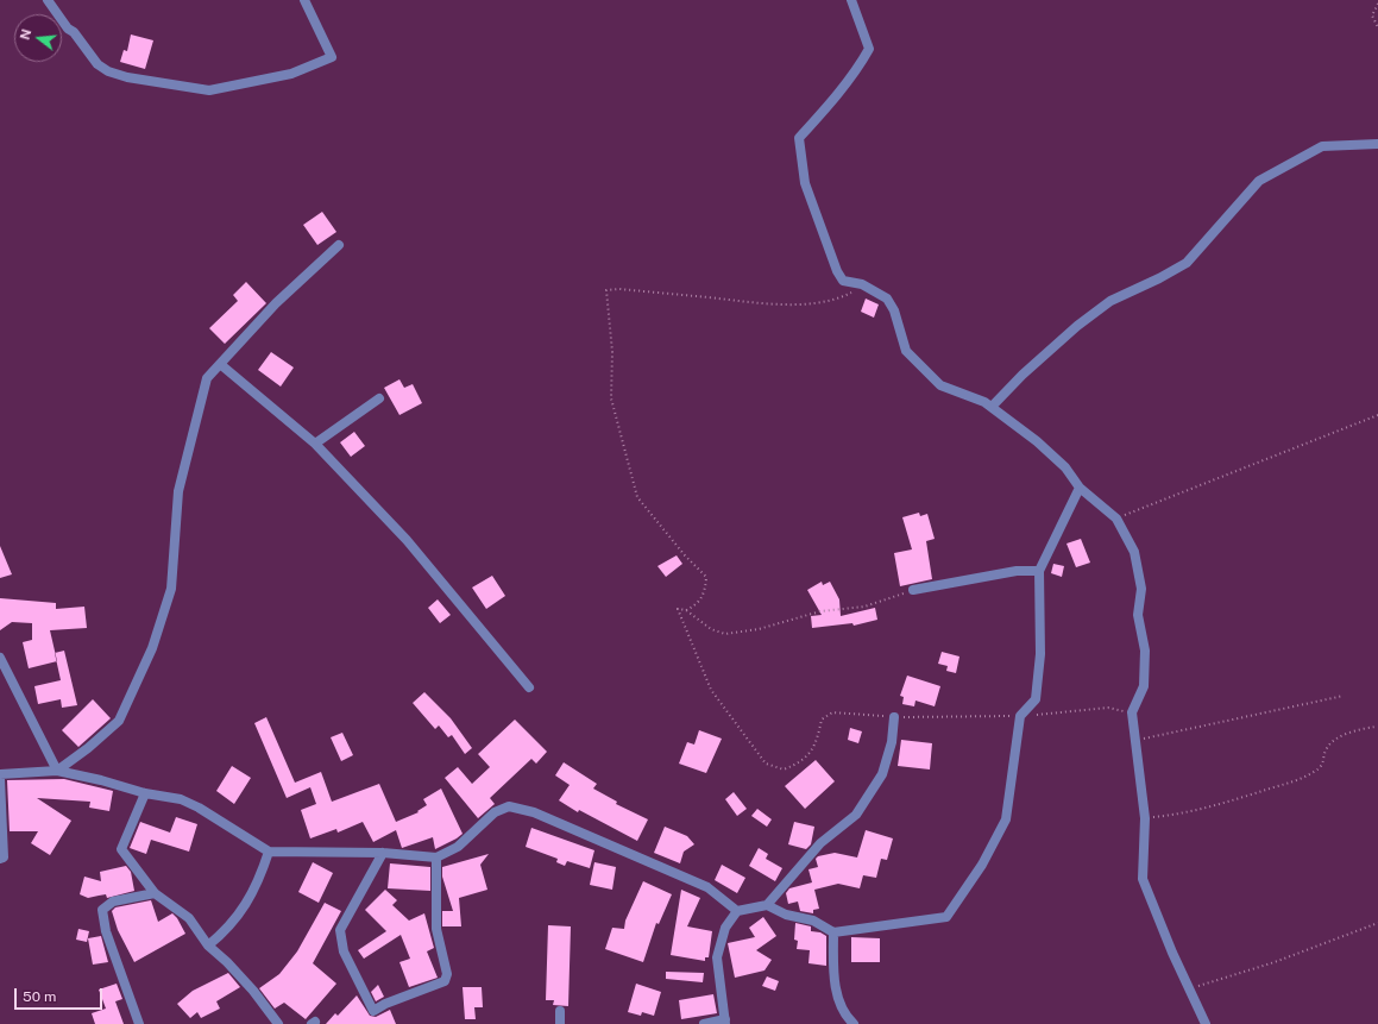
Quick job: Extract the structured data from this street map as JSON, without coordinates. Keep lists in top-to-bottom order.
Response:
{
  "scale_bar": "50 m",
  "north": "left"
}
